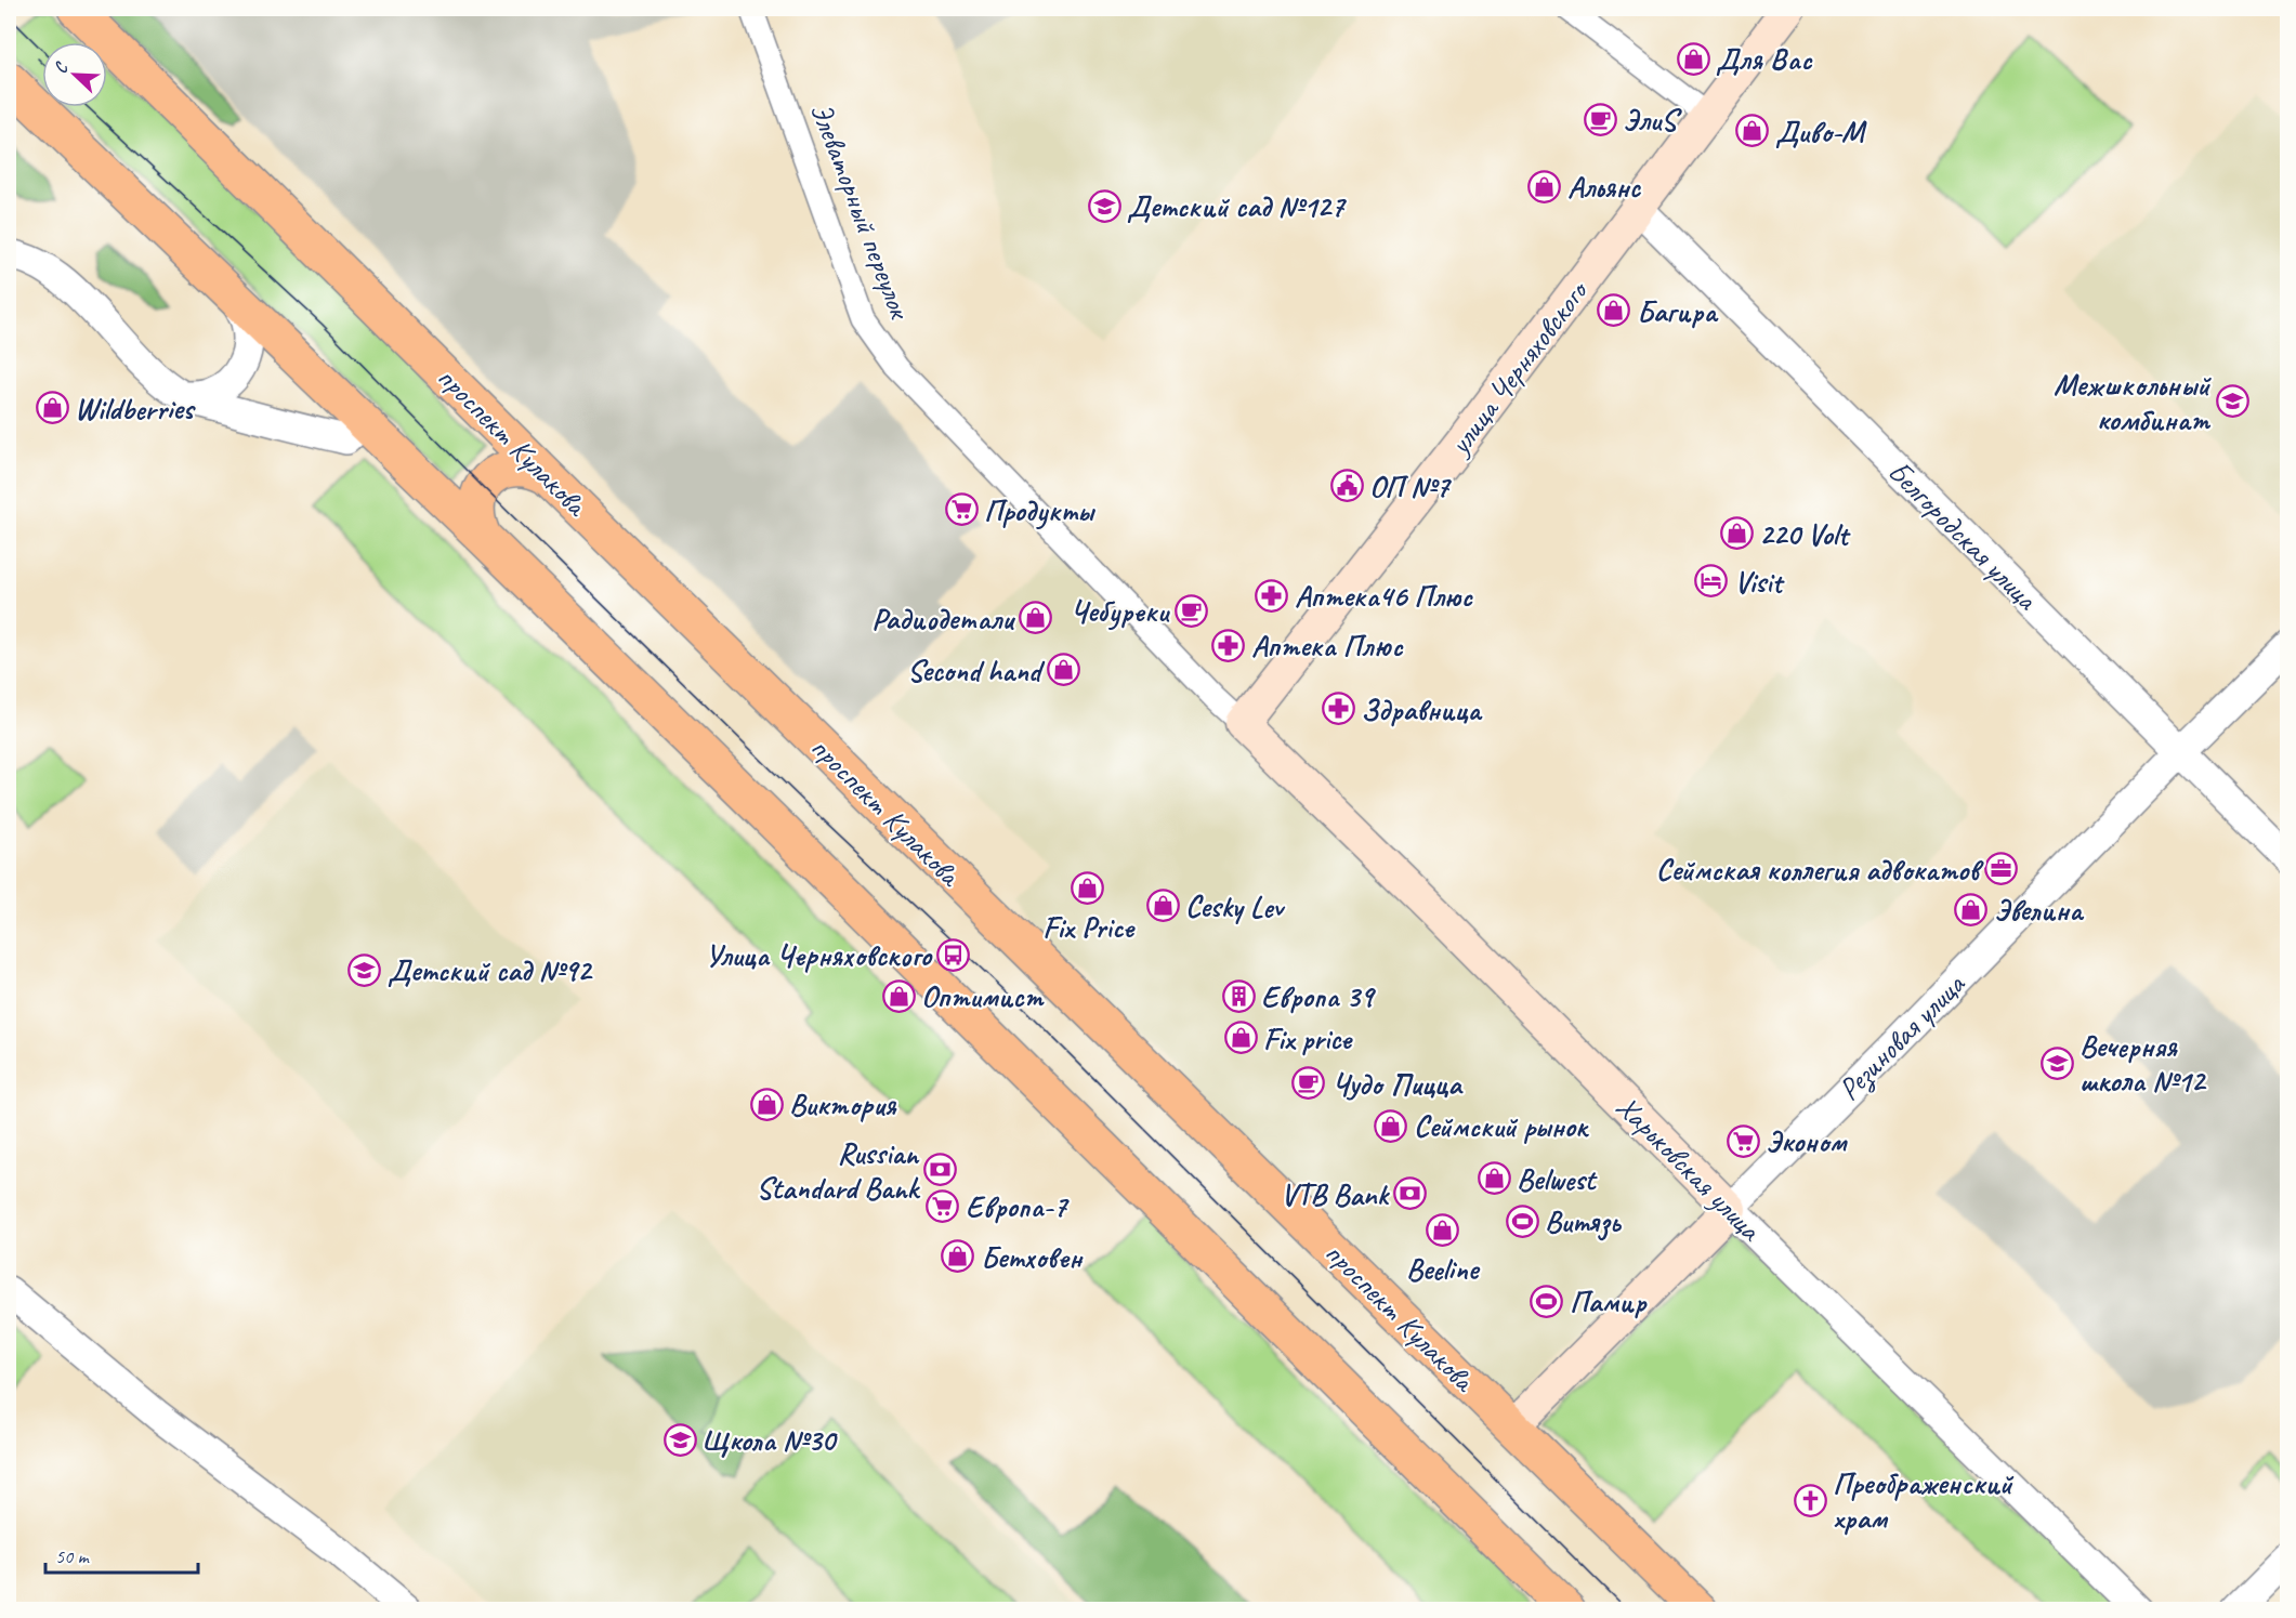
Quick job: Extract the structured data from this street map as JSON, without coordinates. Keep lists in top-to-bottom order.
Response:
{
  "streets": {
    "main road": [
      "улица Черняховского",
      "проспект Кулакова",
      "Резиновая улица",
      "Харьковская улица"
    ],
    "street": ["Элеваторный переулок", "Белгородская улица"]
  },
  "crossings": [
    ["Элеваторный переулок", "улица Черняховского"],
    ["Элеваторный переулок", "Харьковская улица"],
    ["улица Черняховского", "Белгородская улица"],
    ["улица Черняховского", "Харьковская улица"],
    ["проспект Кулакова", "Резиновая улица"],
    ["Белгородская улица", "Резиновая улица"],
    ["Резиновая улица", "Харьковская улица"]
  ],
  "places": {
    "shop": [
      "Для Вас",
      "Диво-М",
      "Альянс",
      "Багира",
      "Wildberries",
      "220 Volt",
      "Радиодетали",
      "Second hand",
      "Fix Price",
      "Cesky Lev",
      "Эвелина",
      "Оптимист",
      "Fix price",
      "Виктория",
      "Сеймский рынок",
      "Belwest",
      "Beeline",
      "Бетховен"
    ],
    "cafe": ["ЭлиS", "Чебуреки", "Чудо Пицца"],
    "school or university": [
      "Детский сад №127",
      "Межшкольный комбинат",
      "Детский сад №92",
      "Вечерняя школа №12",
      "Щкола №30"
    ],
    "public building": ["ОП №7"],
    "supermarket": ["Продукты", "Эконом", "Европа-7"],
    "hotel": ["Visit"],
    "pharmacy": ["Аптека46 Плюс", "Аптека Плюс", "Здравница"],
    "office": ["Сеймская коллегия адвокатов"],
    "bus stop": ["Улица Черняховского"],
    "building": ["Европа 39"],
    "bank": ["Russian Standard Bank", "VTB Bank"],
    "sports": ["Витязь", "Памир"],
    "church": ["Преображенский храм"]
  },
  "scale_bar": "50 m",
  "north": "top left"
}
